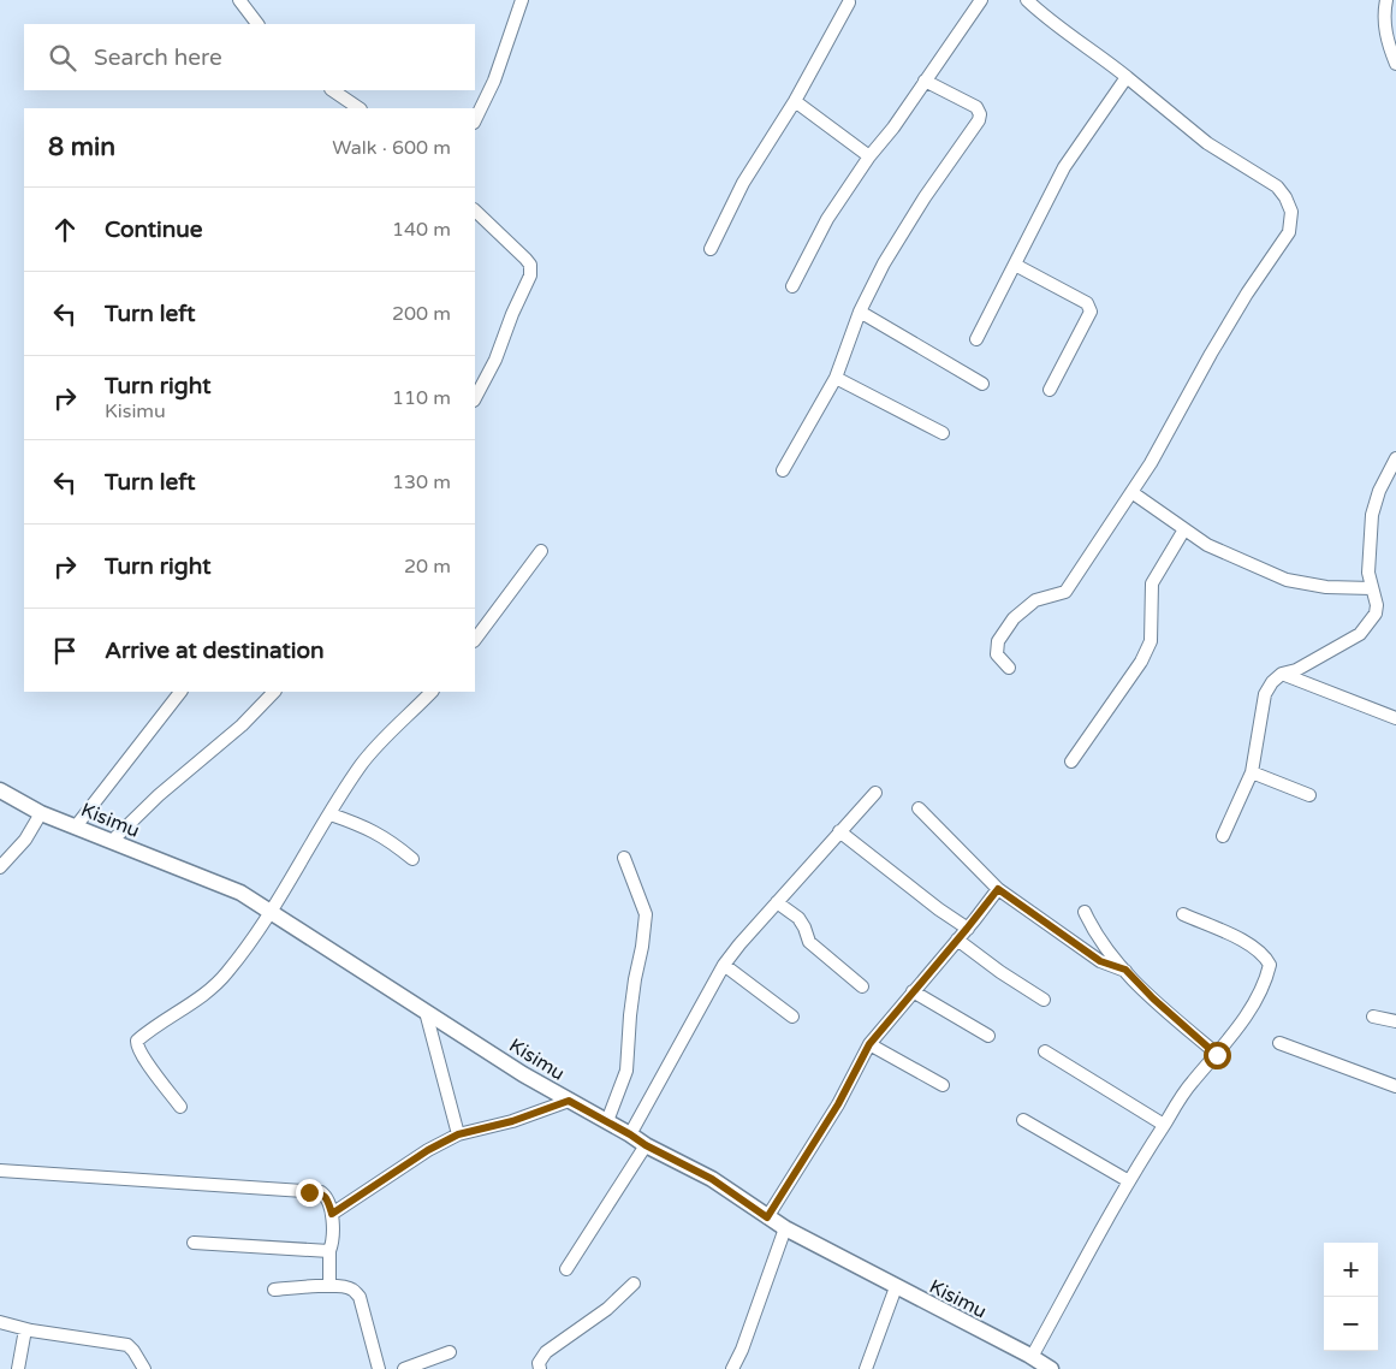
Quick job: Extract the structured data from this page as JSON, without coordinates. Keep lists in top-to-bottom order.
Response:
{
  "streets": {
    "street": ["Kisimu"]
  },
  "page": {
    "search": "Search here",
    "heading": ["8 min", "Walk · 600 m"],
    "list": [
      ["Continue", "140 m"],
      ["Turn left", "200 m"],
      ["Turn right", "Kisimu", "110 m"],
      ["Turn left", "130 m"],
      ["Turn right", "20 m"],
      "Arrive at destination"
    ],
    "map_buttons": ["+", "−"]
  }
}
